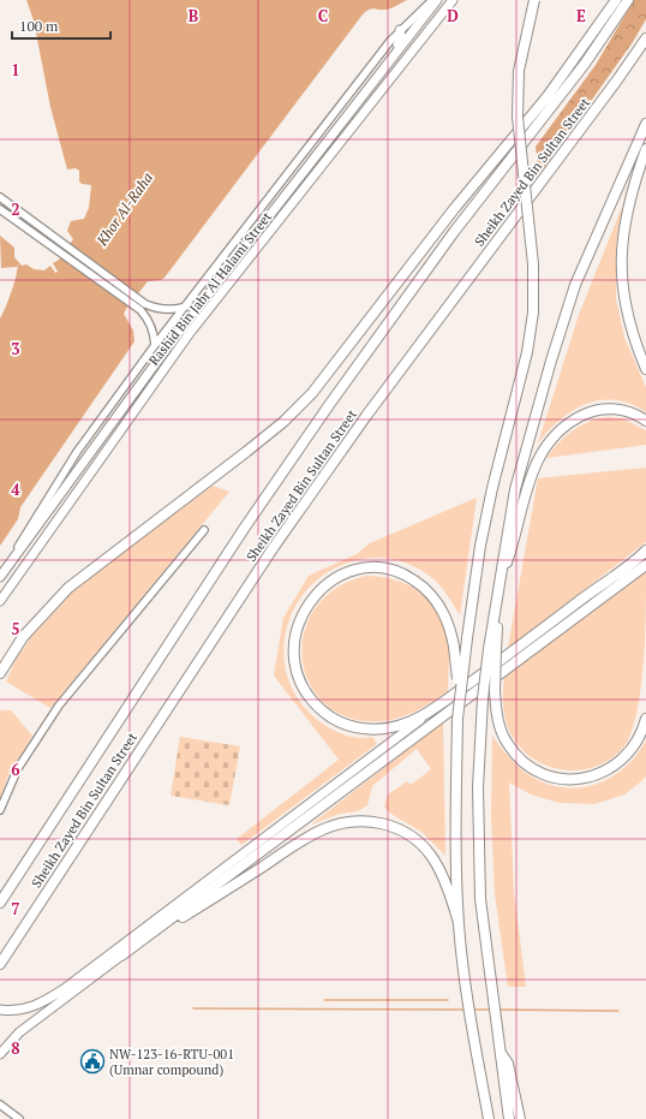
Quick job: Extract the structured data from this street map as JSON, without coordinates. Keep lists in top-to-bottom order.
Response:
{
  "streets": {
    "highway": ["Sheikh Zayed Bin Sultan Street"],
    "main road": ["Rashid Bin Jabr Al Halami Street"]
  },
  "water": ["Khor Al-Raha"],
  "places": {
    "public building": ["NW-123-16-RTU-001 (Umnar compound)"]
  },
  "scale_bar": "100 m",
  "grid": {
    "columns": [
      "B",
      "C",
      "D",
      "E"
    ],
    "rows": [
      "1",
      "2",
      "3",
      "4",
      "5",
      "6",
      "7",
      "8"
    ]
  }
}
